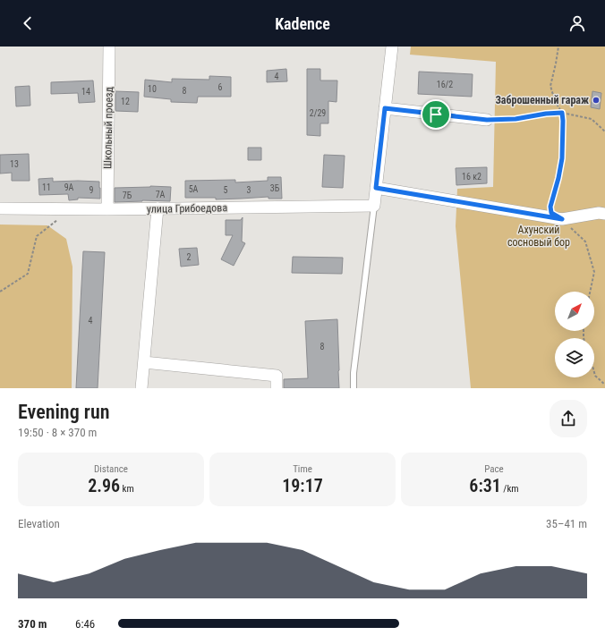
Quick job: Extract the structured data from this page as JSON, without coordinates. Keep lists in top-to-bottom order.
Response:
{
  "streets": {
    "street": ["Школьный проезд", "улица Грибоедова"]
  },
  "crossings": [
    ["Школьный проезд", "улица Грибоедова"]
  ],
  "parks": ["Ахунский сосновый бор"],
  "places": ["Заброшенный гараж"],
  "house_numbers": [
    "4",
    "16/2",
    "6",
    "10",
    "8",
    "14",
    "12",
    "2/29",
    "13",
    "16 к2",
    "11",
    "9А",
    "3Б",
    "5А",
    "9",
    "5",
    "3",
    "7А",
    "7Б",
    "2",
    "4",
    "8"
  ],
  "north": "top right",
  "page": {
    "header": "Kadence",
    "heading": ["Evening run", "19:50 · 8 × 370 m"],
    "stats": [
      ["Distance", "2.96 km"],
      ["Time", "19:17"],
      ["Pace", "6:31 /km"]
    ],
    "chart": ["Elevation", "35–41 m"],
    "list": [
      {
        "name": "370 m",
        "note": "6:46"
      }
    ]
  }
}
